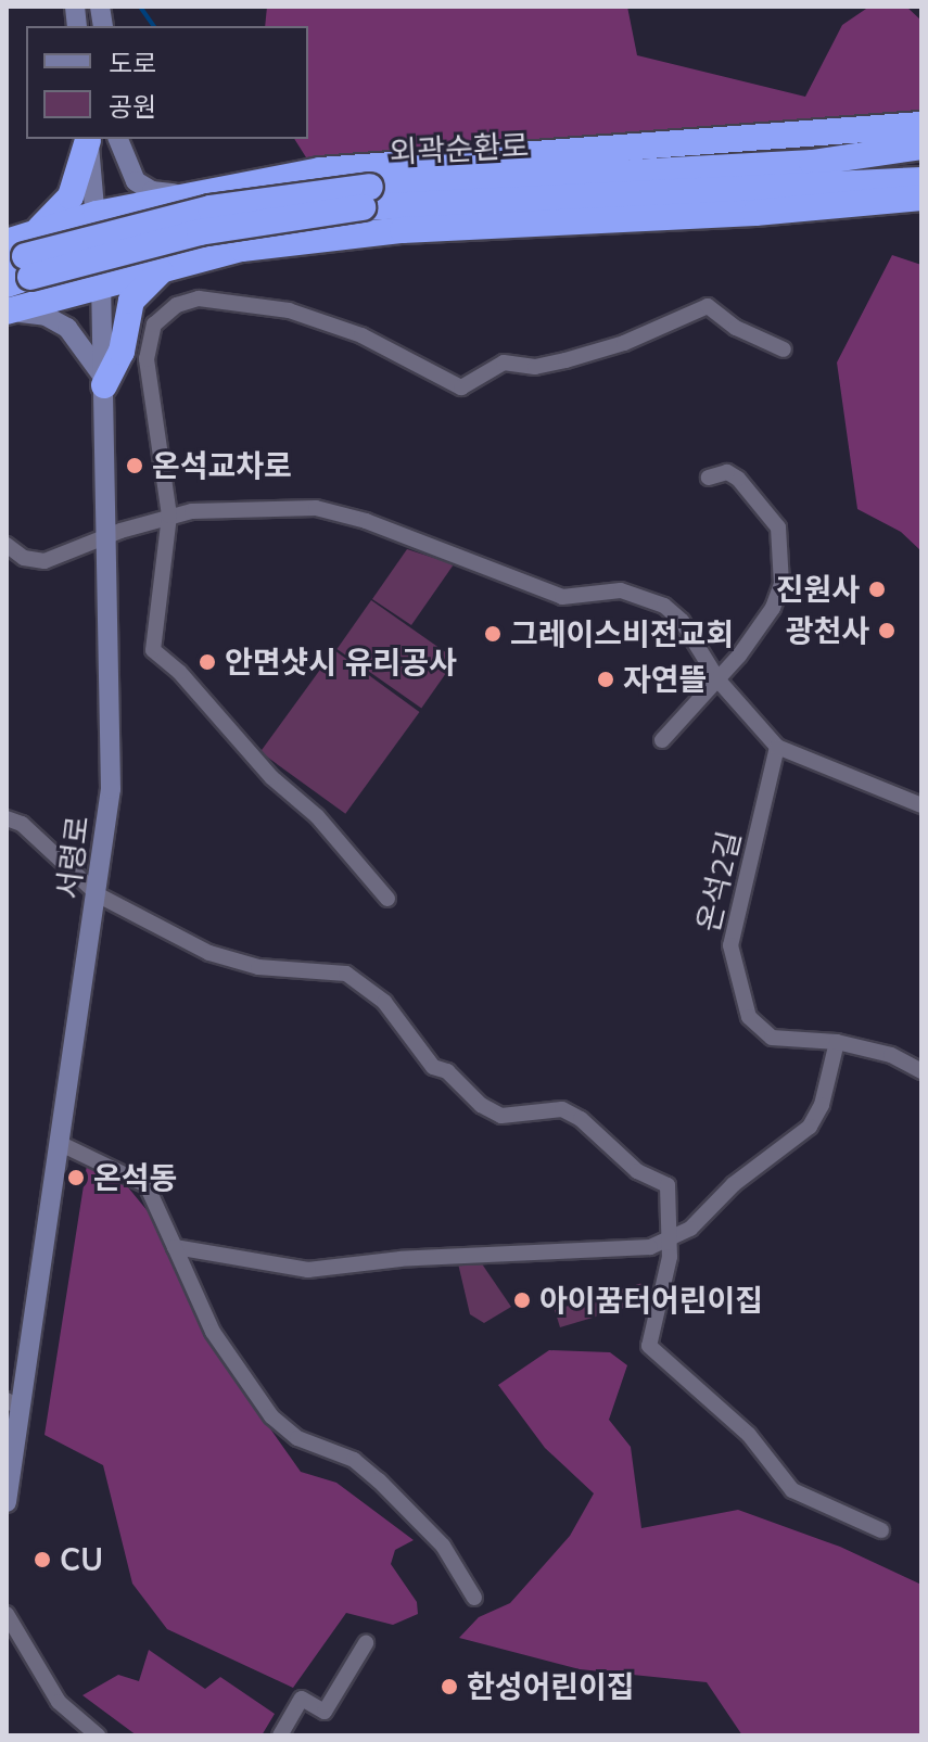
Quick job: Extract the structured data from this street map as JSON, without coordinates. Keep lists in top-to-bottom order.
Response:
{
  "streets": {
    "highway": ["외곽순환로"],
    "street": ["서령로", "온석2길"]
  },
  "places": [
    "온석교차로",
    "진원사",
    "광천사",
    "그레이스비전교회",
    "안면샷시 유리공사",
    "자연뜰",
    "온석동",
    "아이꿈터어린이집",
    "CU",
    "한성어린이집"
  ],
  "legend": ["도로", "공원"]
}
